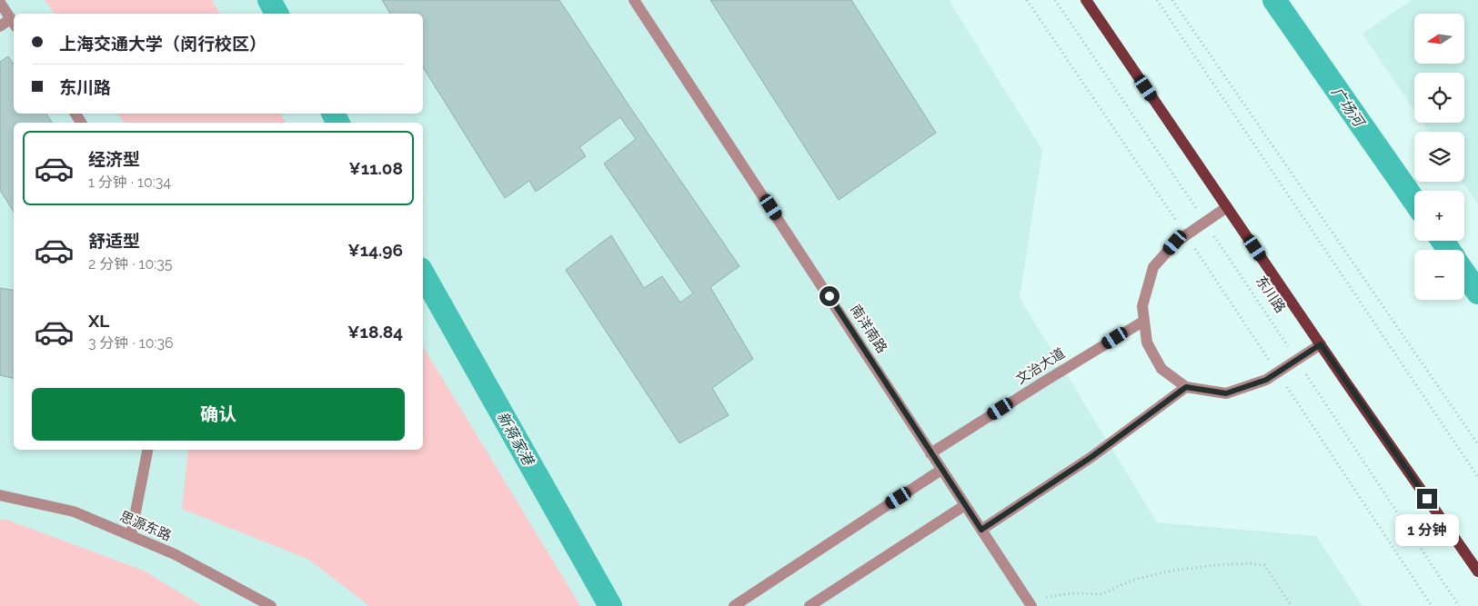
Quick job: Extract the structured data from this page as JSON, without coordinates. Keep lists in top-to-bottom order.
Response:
{
  "streets": {
    "main road": ["东川路"],
    "street": ["南洋南路", "文治大道", "思源东路"]
  },
  "crossings": [
    ["南洋南路", "文治大道"]
  ],
  "water": ["广场河", "新蒋家港"],
  "north": "left",
  "page": {
    "map_buttons": ["+", "−"],
    "banner": ["上海交通大学（闵行校区）", "东川路"],
    "list": [
      {
        "name": "经济型",
        "note": "1 分钟 · 10:34",
        "value": "¥11.08"
      },
      {
        "name": "舒适型",
        "note": "2 分钟 · 10:35",
        "value": "¥14.96"
      },
      {
        "name": "XL",
        "note": "3 分钟 · 10:36",
        "value": "¥18.84"
      }
    ],
    "buttons": "确认",
    "bubble": "1 分钟"
  }
}
